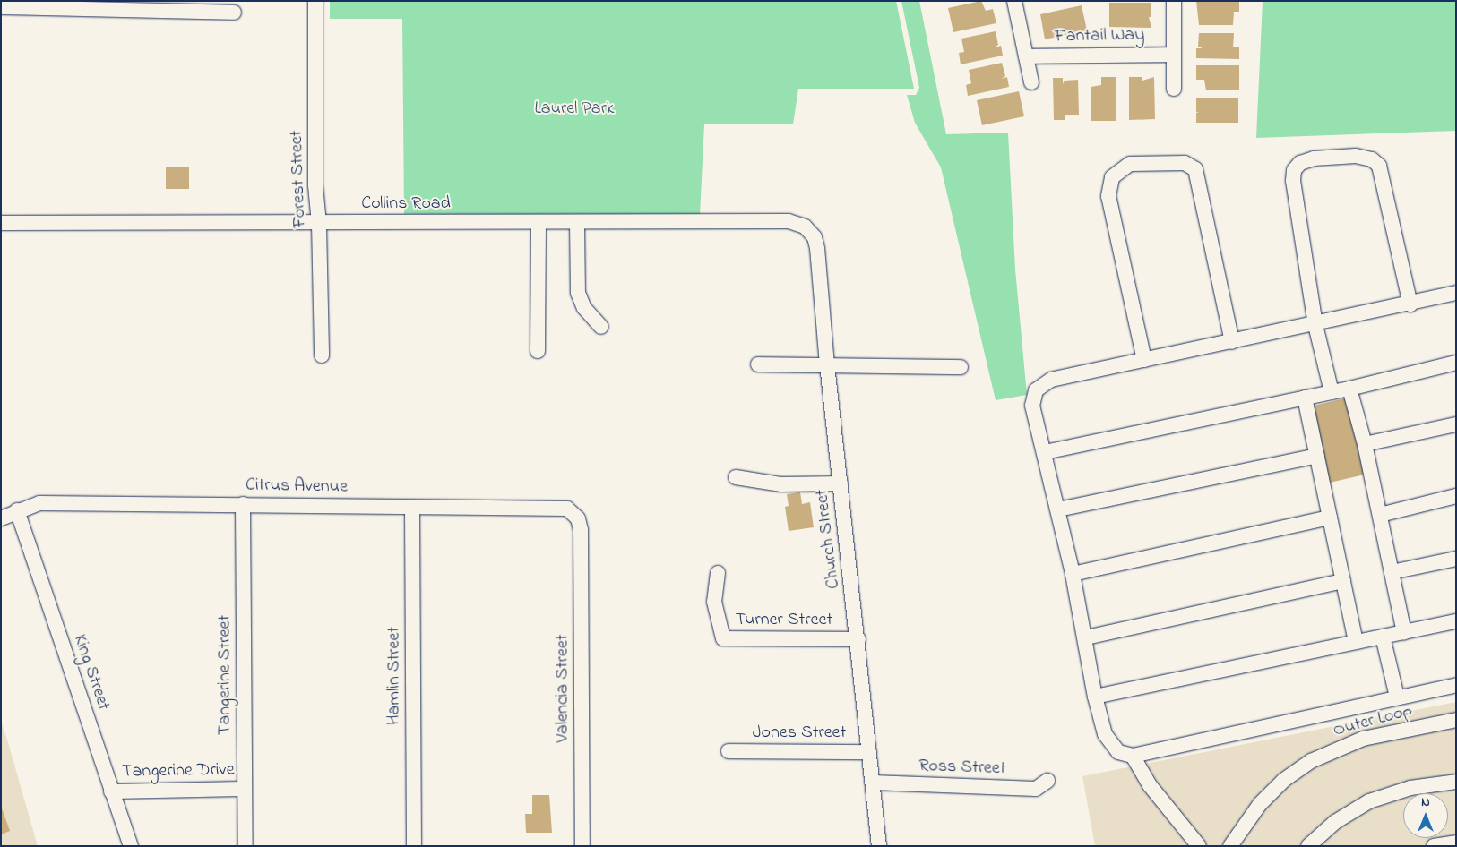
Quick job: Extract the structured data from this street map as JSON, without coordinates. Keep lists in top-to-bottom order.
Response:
{
  "streets": {
    "street": [
      "Fantail Way",
      "Forest Street",
      "Collins Road",
      "Citrus Avenue",
      "Church Street",
      "Turner Street",
      "King Street",
      "Tangerine Street",
      "Hamlin Street",
      "Valencia Street",
      "Outer Loop",
      "Jones Street",
      "Ross Street",
      "Tangerine Drive"
    ]
  },
  "crossings": [
    ["Forest Street", "Collins Road"],
    ["Collins Road", "Church Street"],
    ["Citrus Avenue", "King Street"],
    ["Citrus Avenue", "Tangerine Street"],
    ["Citrus Avenue", "Hamlin Street"],
    ["Citrus Avenue", "Valencia Street"],
    ["Church Street", "Turner Street"],
    ["Church Street", "Jones Street"],
    ["Church Street", "Ross Street"],
    ["King Street", "Tangerine Drive"],
    ["Tangerine Street", "Tangerine Drive"]
  ],
  "parks": ["Laurel Park"],
  "north": "top"
}
